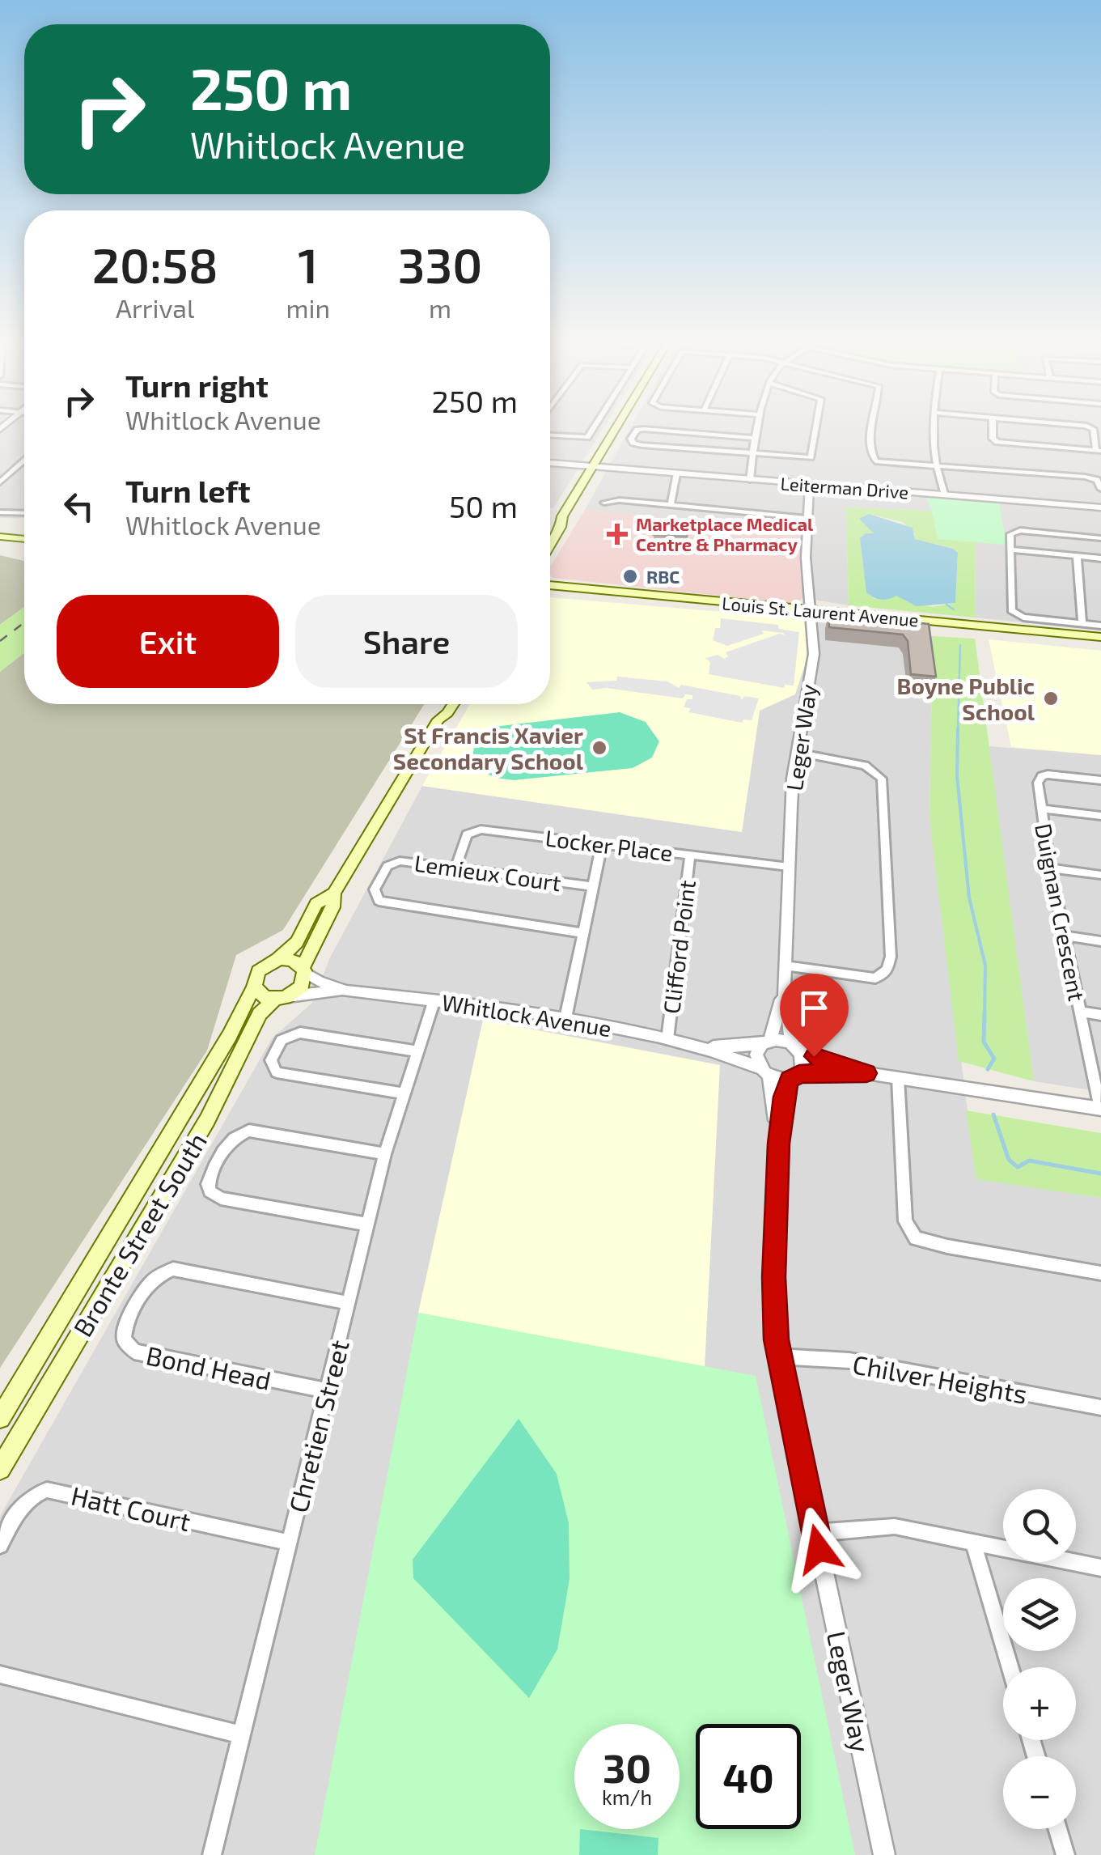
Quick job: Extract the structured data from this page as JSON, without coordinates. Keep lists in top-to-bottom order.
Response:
{
  "streets": {
    "main road": ["Louis St. Laurent Avenue", "Bronte Street South"],
    "street": [
      "Leiterman Drive",
      "Leger Way",
      "Locker Place",
      "Lemieux Court",
      "Duignan Crescent",
      "Clifford Point",
      "Whitlock Avenue",
      "Bond Head",
      "Chilver Heights",
      "Chretien Street",
      "Hatt Court"
    ]
  },
  "crossings": [
    ["Leiterman Drive", "Leger Way"],
    ["Louis St. Laurent Avenue", "Leger Way"],
    ["Leger Way", "Locker Place"],
    ["Leger Way", "Whitlock Avenue"],
    ["Leger Way", "Chilver Heights"],
    ["Locker Place", "Lemieux Court"],
    ["Locker Place", "Clifford Point"],
    ["Clifford Point", "Whitlock Avenue"],
    ["Whitlock Avenue", "Bronte Street South"],
    ["Whitlock Avenue", "Chretien Street"],
    ["Bond Head", "Chretien Street"],
    ["Chretien Street", "Hatt Court"]
  ],
  "places": {
    "health": ["Marketplace Medical Centre & Pharmacy"],
    "other": ["RBC", "Boyne Public School", "St Francis Xavier Secondary School"]
  },
  "page": {
    "turn": ["250 m", "Whitlock Avenue"],
    "eta": [
      "20:58",
      "Arrival",
      "1",
      "min",
      "330",
      "m"
    ],
    "list": [
      {
        "name": "Turn right",
        "note": "Whitlock Avenue",
        "value": "250 m"
      },
      {
        "name": "Turn left",
        "note": "Whitlock Avenue",
        "value": "50 m"
      }
    ],
    "buttons": ["Exit", "Share"],
    "map_buttons": ["+", "−"],
    "speed": "30 km/h",
    "limit": "40"
  }
}
